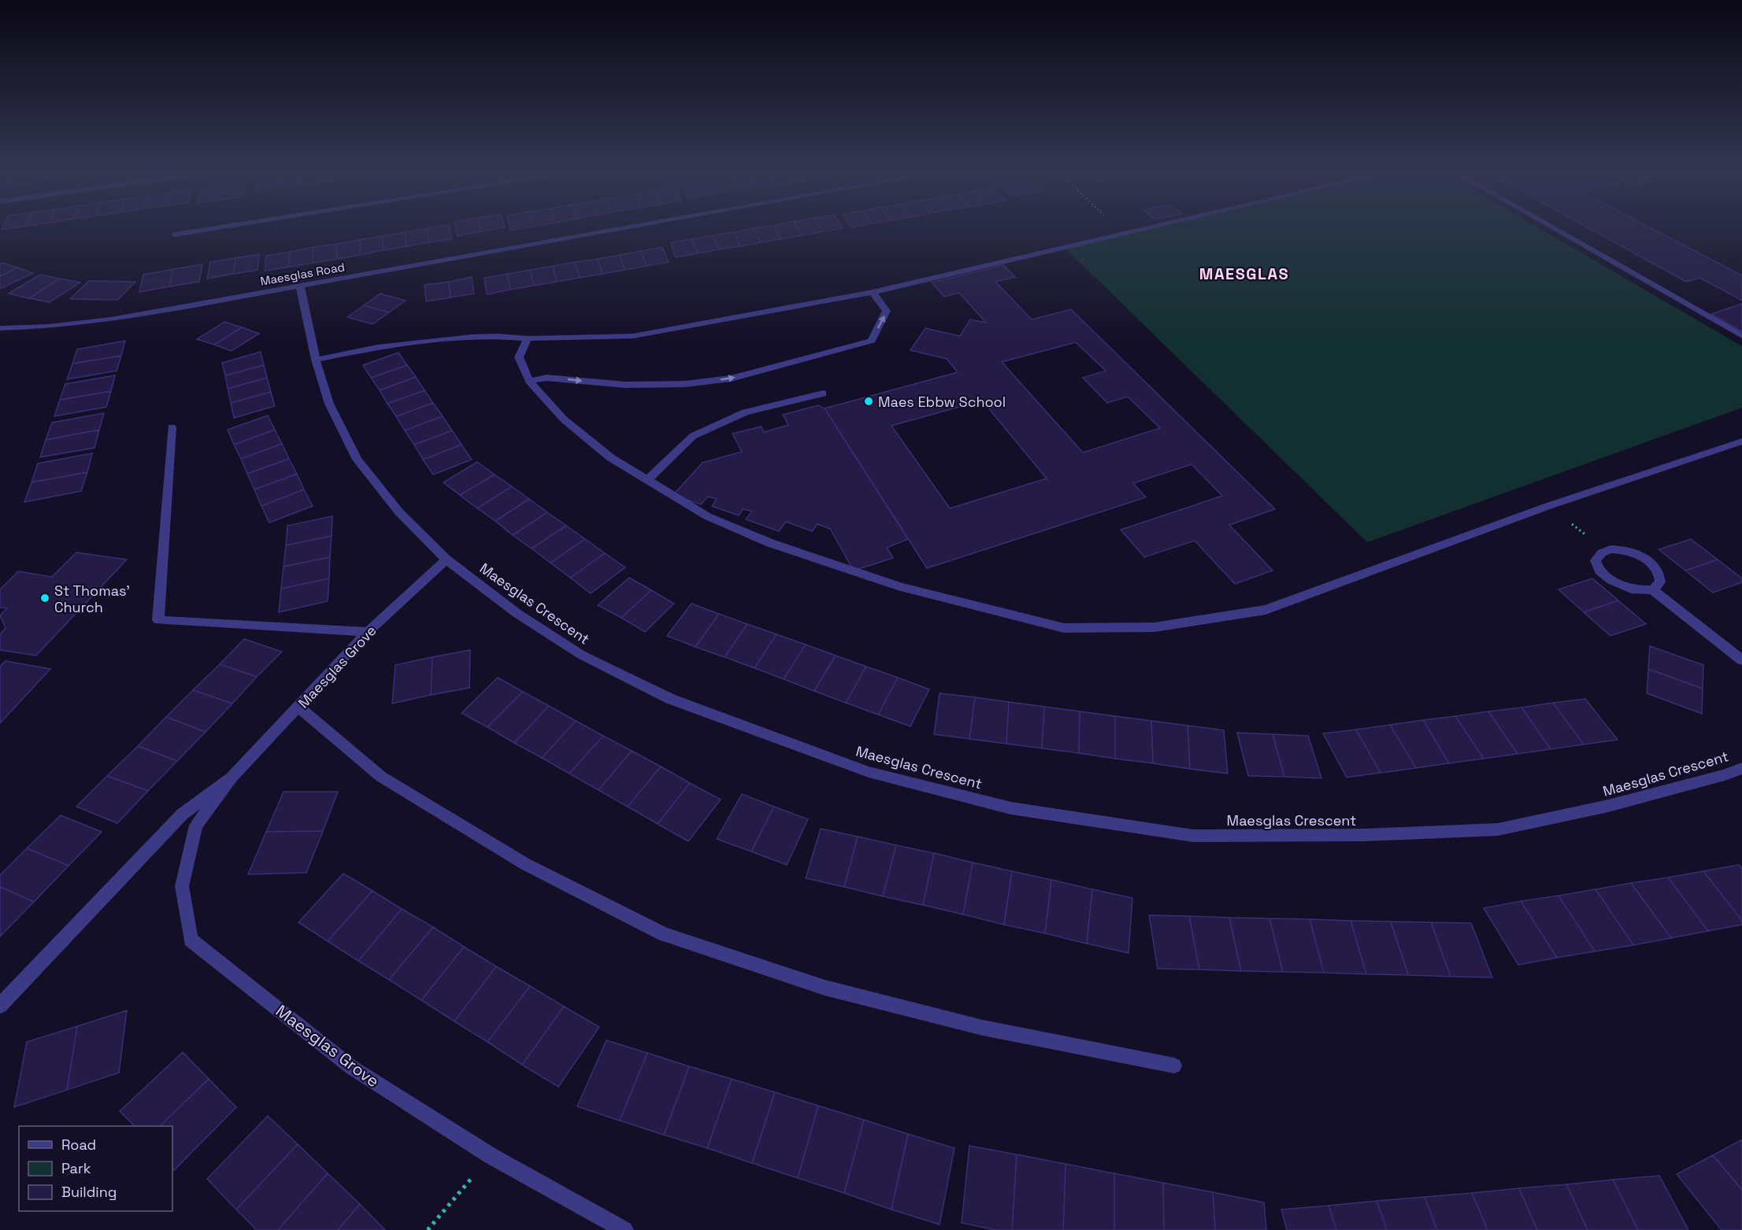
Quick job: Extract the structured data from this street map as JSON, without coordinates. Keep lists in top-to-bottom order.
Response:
{
  "streets": {
    "street": ["Maesglas Road", "Maesglas Crescent", "Maesglas Grove"]
  },
  "crossings": [
    ["Maesglas Road", "Maesglas Crescent"],
    ["Maesglas Crescent", "Maesglas Grove"]
  ],
  "districts": ["MAESGLAS"],
  "places": ["Maes Ebbw School", "St Thomas' Church"],
  "legend": ["Road", "Park", "Building"]
}
